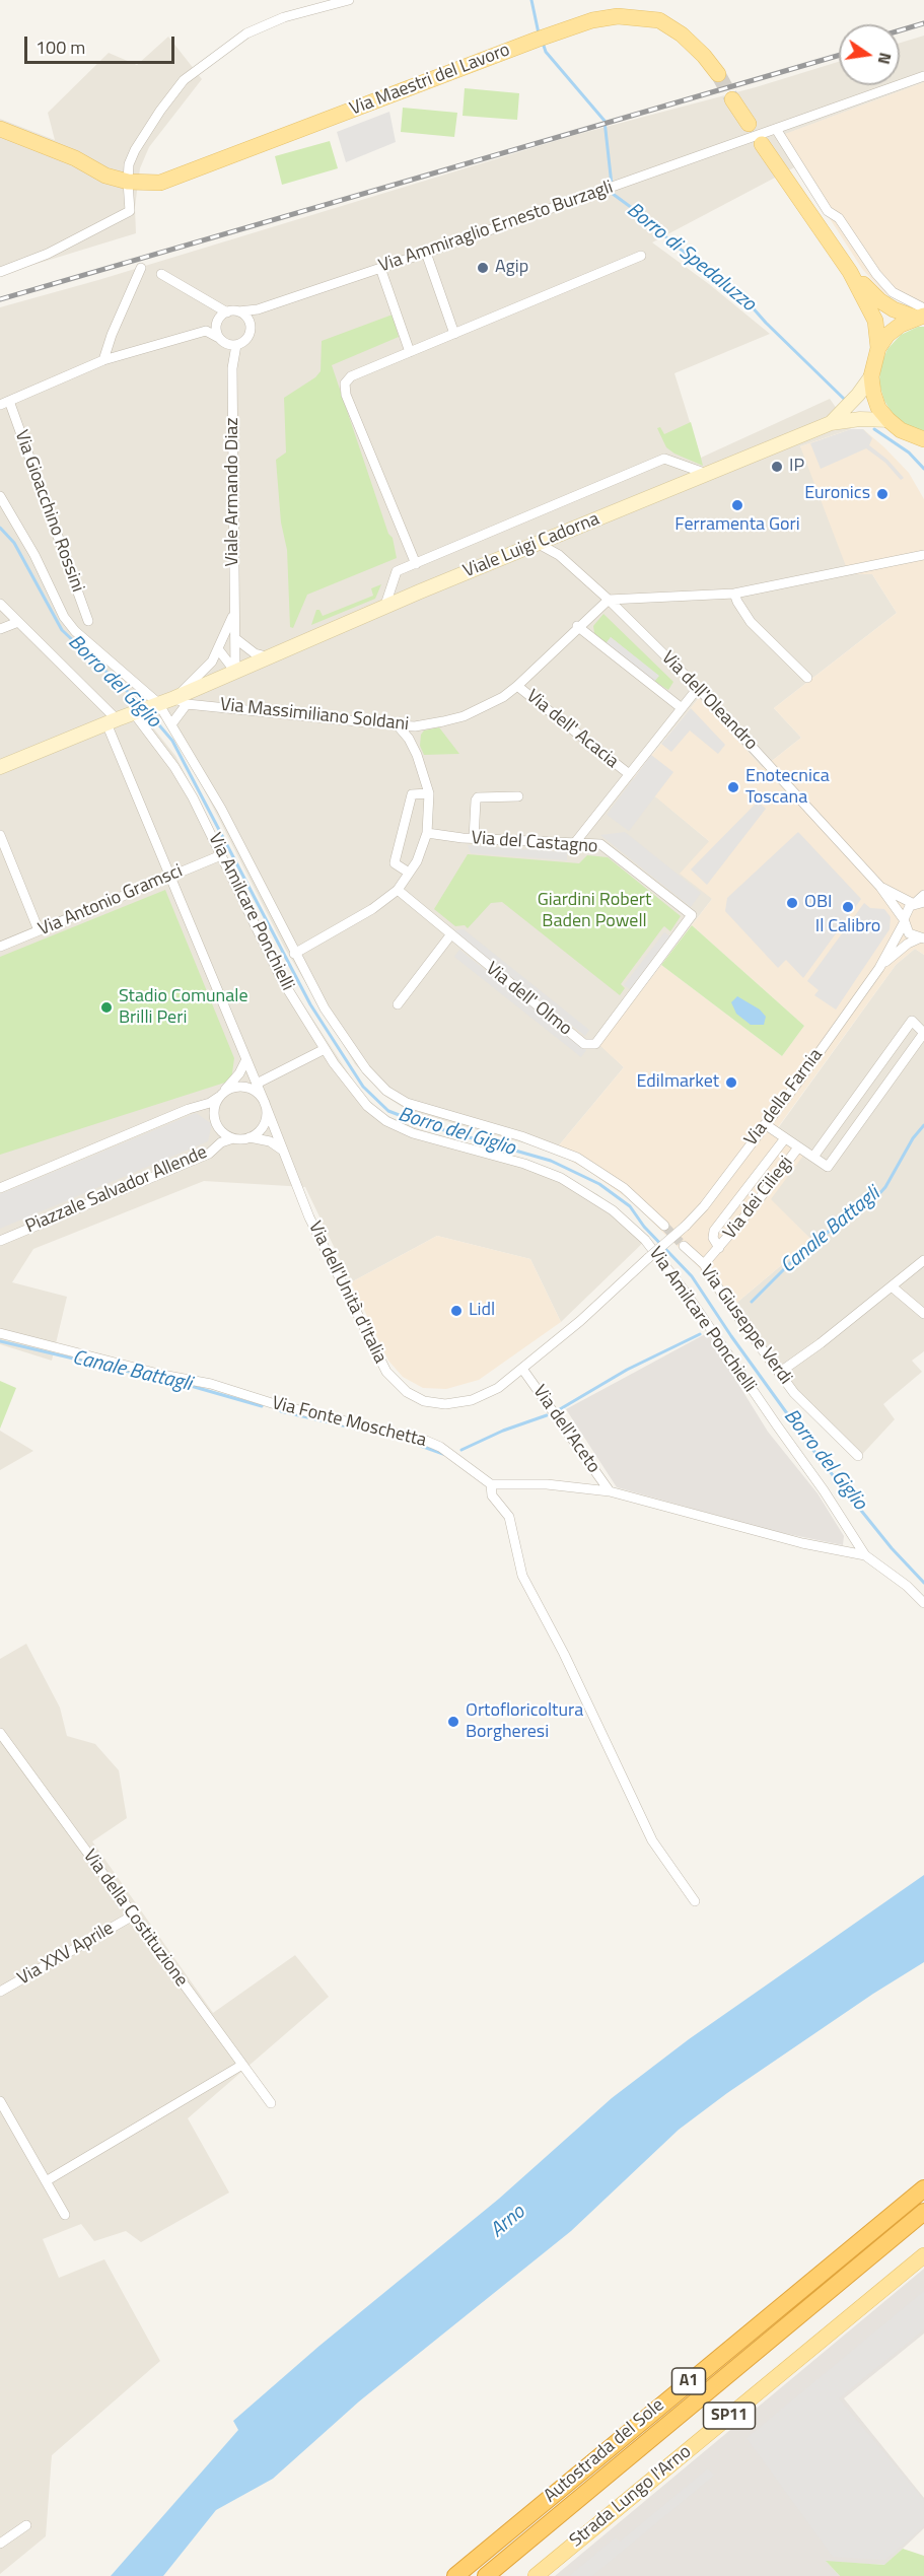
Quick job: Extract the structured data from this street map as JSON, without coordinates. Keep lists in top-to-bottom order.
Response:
{
  "streets": {
    "highway": ["A1", "Autostrada del Sole"],
    "main road": ["Via Maestri del Lavoro", "SP11", "Strada Lungo l'Arno"],
    "street": [
      "Via Ammiraglio Ernesto Burzagli",
      "Viale Armando Diaz",
      "Via Gioacchino Rossini",
      "Viale Luigi Cadorna",
      "Via dell'Oleandro",
      "Via Massimiliano Soldani",
      "Via dell' Acacia",
      "Via del Castagno",
      "Via Antonio Gramsci",
      "Via Amilcare Ponchielli",
      "Via dell' Olmo",
      "Via della Farnia",
      "Piazzale Salvador Allende",
      "Via dei Ciliegi",
      "Via dell'Unità d'Italia",
      "Via Giuseppe Verdi",
      "Via Fonte Moschetta",
      "Via dell'Aceto",
      "Via della Costituzione",
      "Via XXV Aprile"
    ]
  },
  "crossings": [
    ["Via Ammiraglio Ernesto Burzagli", "Viale Armando Diaz"],
    ["Viale Armando Diaz", "Viale Luigi Cadorna"],
    ["Viale Armando Diaz", "Via Massimiliano Soldani"],
    ["Viale Luigi Cadorna", "Via dell'Oleandro"],
    ["Viale Luigi Cadorna", "Via Massimiliano Soldani"],
    ["Viale Luigi Cadorna", "Via Amilcare Ponchielli"],
    ["Via dell'Oleandro", "Via Massimiliano Soldani"],
    ["Via dell'Oleandro", "Via della Farnia"],
    ["Via Massimiliano Soldani", "Via dell' Acacia"],
    ["Via del Castagno", "Via dell' Olmo"],
    ["Via Antonio Gramsci", "Via Amilcare Ponchielli"],
    ["Via Antonio Gramsci", "Via dell'Unità d'Italia"],
    ["Via della Farnia", "Via dell'Unità d'Italia"],
    ["Piazzale Salvador Allende", "Via dell'Unità d'Italia"],
    ["Via dei Ciliegi", "Via Giuseppe Verdi"],
    ["Via dell'Unità d'Italia", "Via dell'Aceto"],
    ["Via della Costituzione", "Via XXV Aprile"]
  ],
  "water": [
    "Borro di Spedaluzzo",
    "Borro del Giglio",
    "Canale Battagli",
    "Arno"
  ],
  "parks": ["Giardini Robert Baden Powell"],
  "places": [
    "Agip",
    "IP",
    "Euronics",
    "Ferramenta Gori",
    "Enotecnica Toscana",
    "OBI",
    "Il Calibro",
    "Stadio Comunale Brilli Peri",
    "Edilmarket",
    "Lidl",
    "Ortofloricoltura Borgheresi"
  ],
  "scale_bar": "100 m",
  "north": "right"
}
